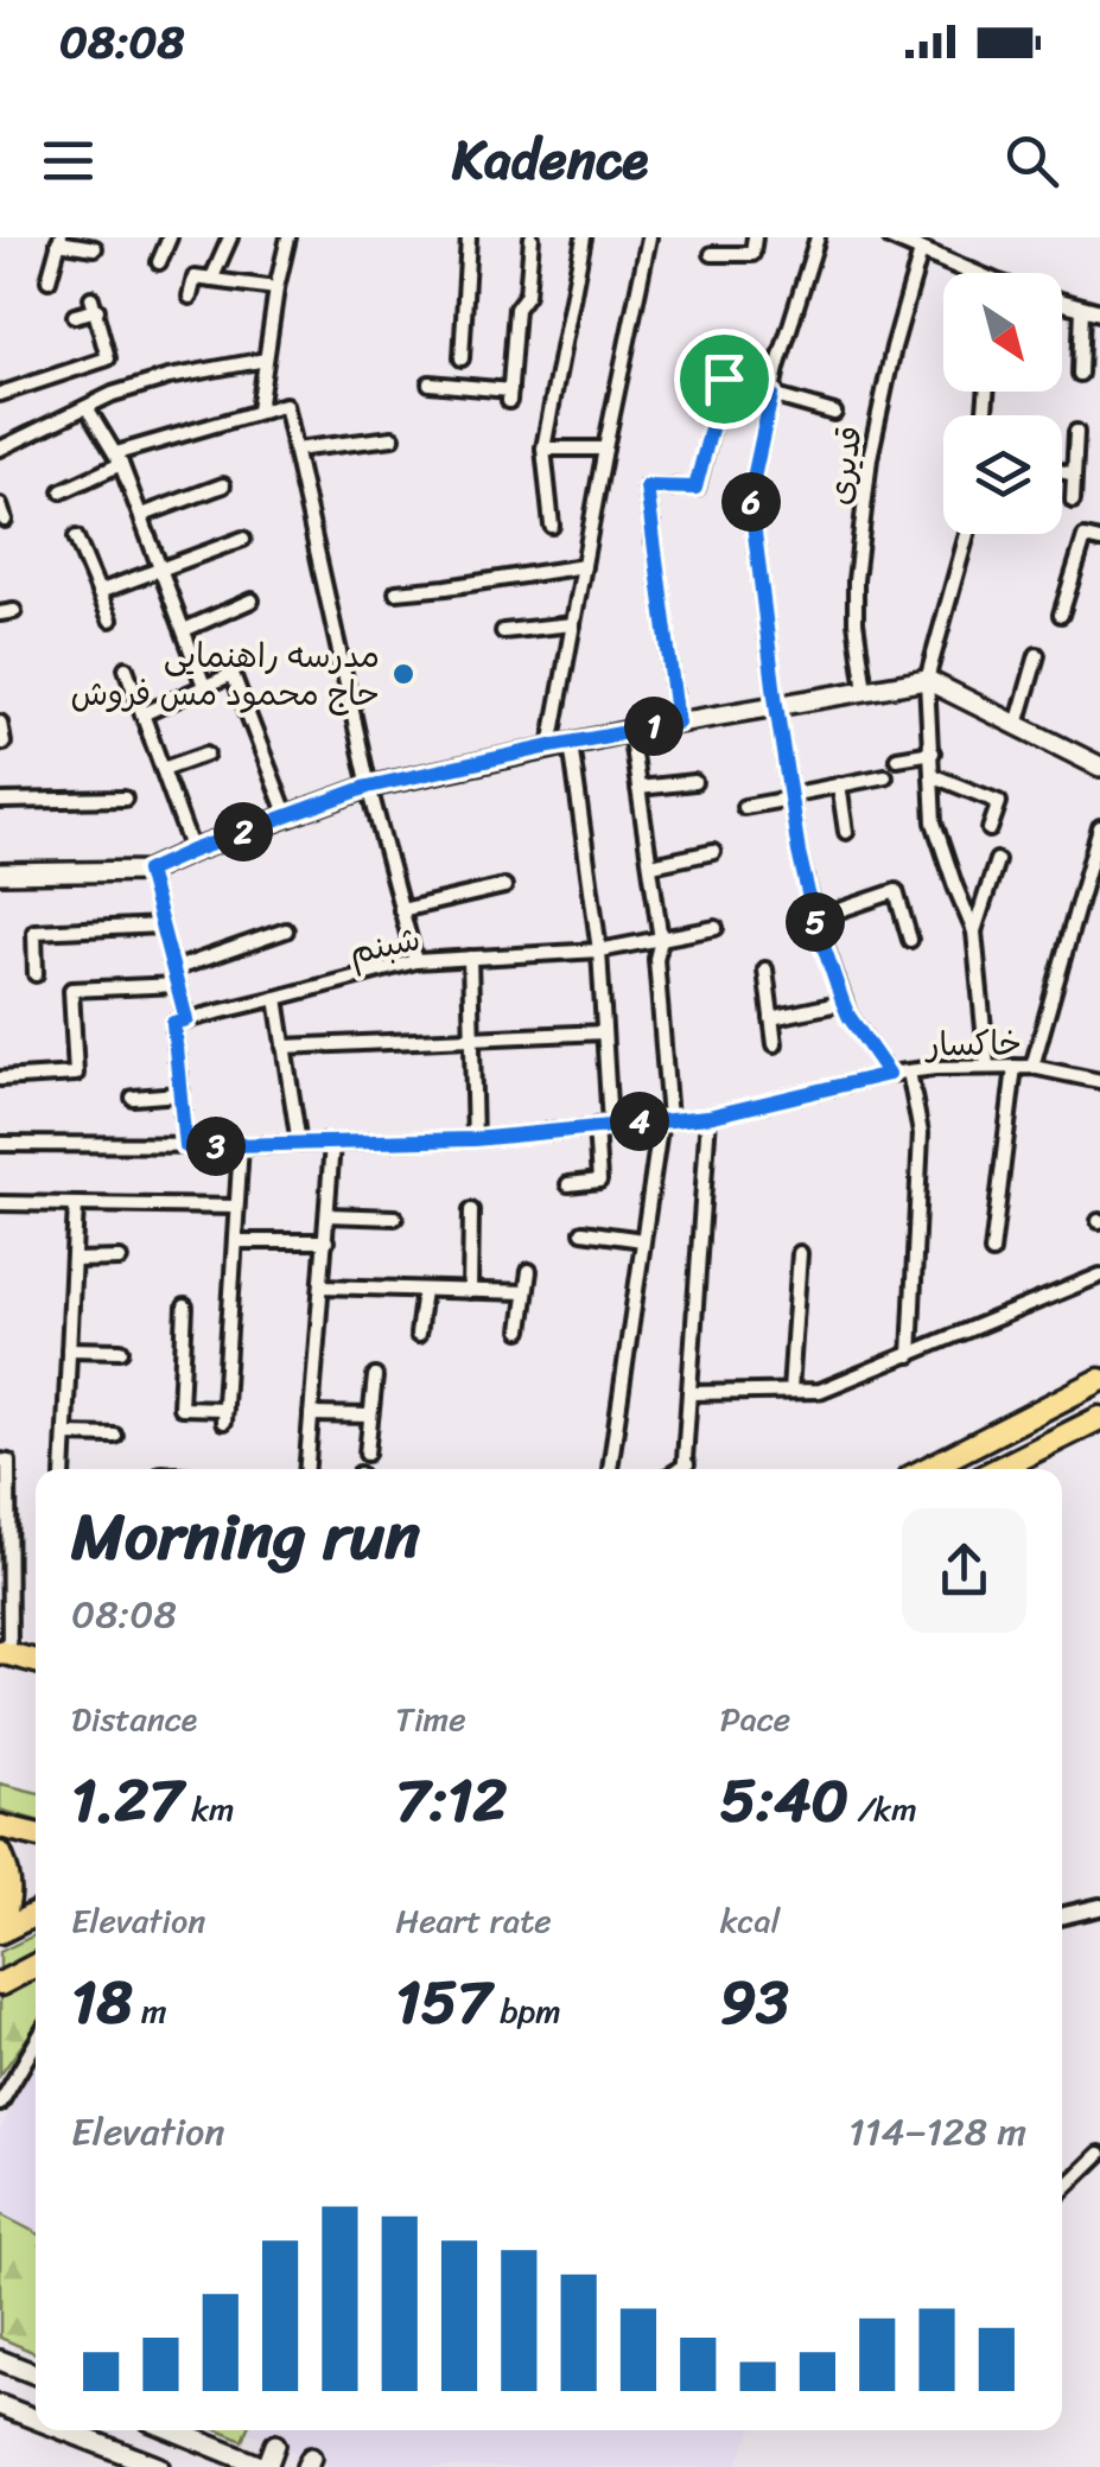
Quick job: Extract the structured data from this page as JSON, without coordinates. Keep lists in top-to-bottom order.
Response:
{
  "streets": {
    "street": ["قدیری", "شبنم", "خاکسار"]
  },
  "places": ["مدرسه راهنمایی حاج محمود مس فروش"],
  "north": "bottom right",
  "page": {
    "status": "08:08",
    "header": "Kadence",
    "pins": [
      "6",
      "1",
      "2",
      "5",
      "4",
      "3"
    ],
    "heading": ["Morning run", "08:08"],
    "stats": [
      ["Distance", "1.27 km"],
      ["Time", "7:12"],
      ["Pace", "5:40 /km"],
      ["Elevation", "18 m"],
      ["Heart rate", "157 bpm"],
      ["kcal", "93"]
    ],
    "chart": ["Elevation", "114–128 m"]
  }
}
